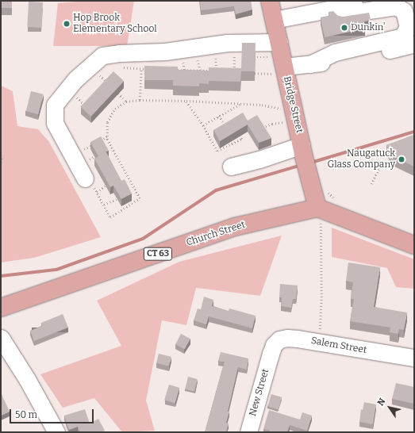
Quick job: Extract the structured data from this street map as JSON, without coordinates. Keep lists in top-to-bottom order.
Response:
{
  "streets": {
    "main road": ["Bridge Street", "Church Street", "CT 63"],
    "street": ["Salem Street", "New Street"]
  },
  "crossings": [
    ["Bridge Street", "Church Street"],
    ["Salem Street", "New Street"]
  ],
  "places": ["Hop Brook Elementary School", "Dunkin'", "Naugatuck Glass Company"],
  "scale_bar": "50 m",
  "north": "top left"
}
